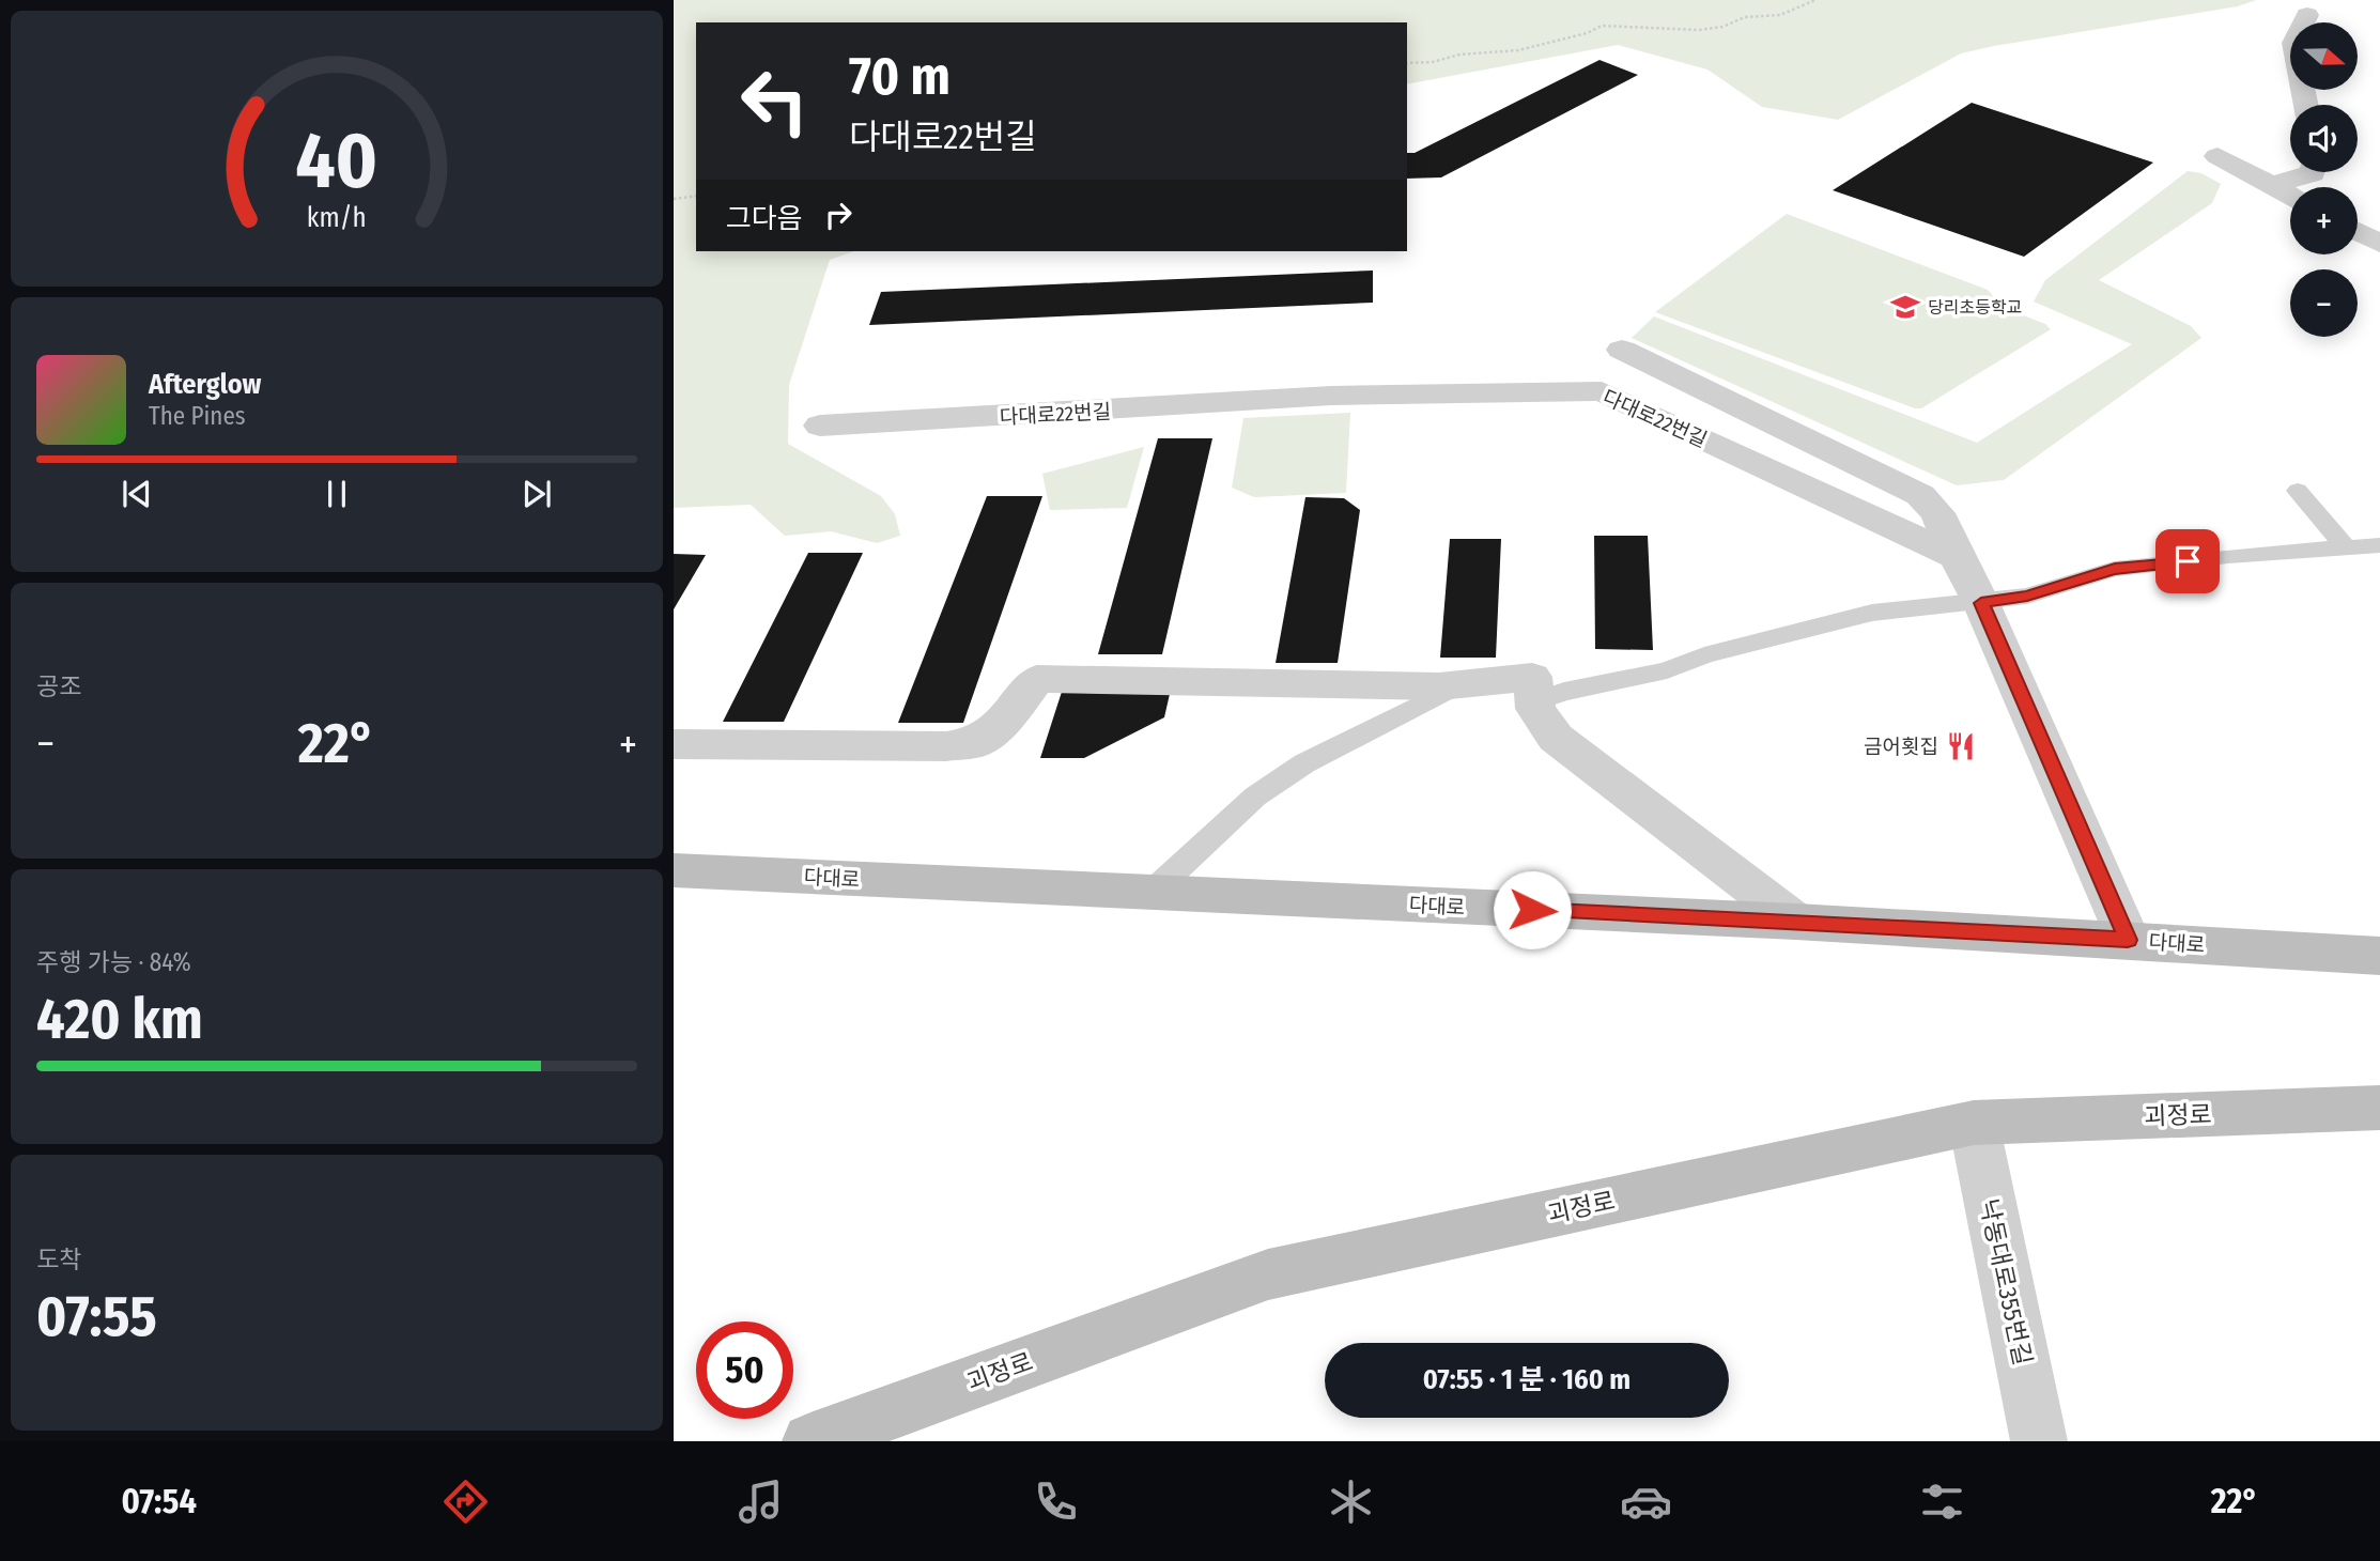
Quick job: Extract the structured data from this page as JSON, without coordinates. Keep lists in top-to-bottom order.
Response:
{
  "streets": {
    "main road": ["다대로", "괴정로"],
    "street": ["다대로22번길", "낙동대로355번길"]
  },
  "crossings": [
    ["괴정로", "낙동대로355번길"]
  ],
  "places": {
    "school or university": ["당리초등학교"],
    "restaurant": ["금어횟집"]
  },
  "north": "right",
  "page": {
    "map_buttons": ["+", "−"],
    "turn": ["70 m", "다대로22번길"],
    "then": "그다음",
    "song": ["Afterglow", "The Pines"],
    "tile": [
      "공조",
      ["주행 가능 · 84%", "420 km"],
      ["도착", "07:55"]
    ],
    "heat": ["−", "22°", "+"],
    "limit": "50",
    "trip": "07:55 · 1 분 · 160 m",
    "tabs": ["07:54", "22°"],
    "gauge": ["40", "km/h"]
  }
}
